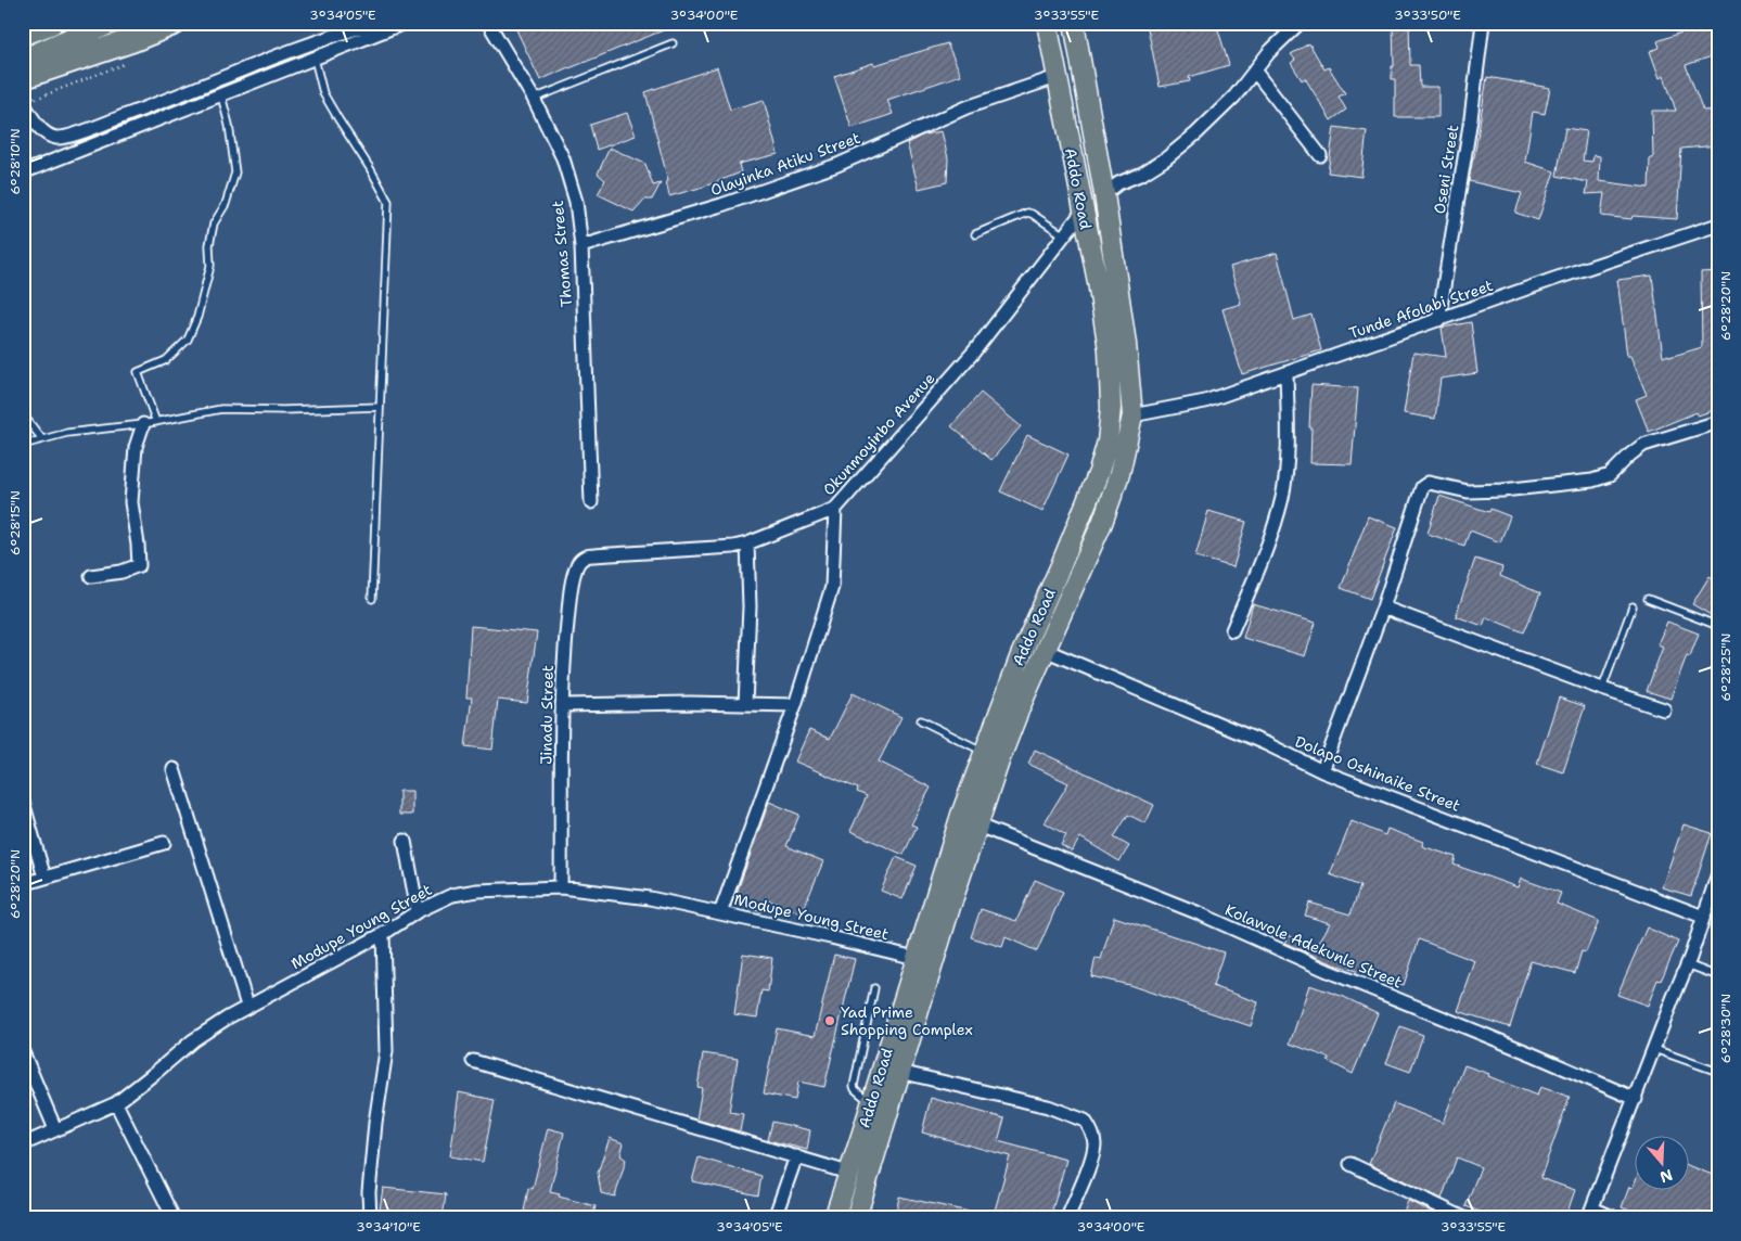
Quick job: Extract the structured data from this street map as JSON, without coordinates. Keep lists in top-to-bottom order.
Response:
{
  "streets": {
    "main road": ["Addo Road"],
    "street": [
      "Olayinka Atiku Street",
      "Oseni Street",
      "Thomas Street",
      "Tunde Afolabi Street",
      "Okunmoyinbo Avenue",
      "Jinadu Street",
      "Dolapo Oshinaike Street",
      "Modupe Young Street",
      "Kolawole Adekunle Street"
    ]
  },
  "crossings": [
    ["Olayinka Atiku Street", "Addo Road"],
    ["Olayinka Atiku Street", "Thomas Street"],
    ["Oseni Street", "Tunde Afolabi Street"],
    ["Addo Road", "Tunde Afolabi Street"],
    ["Addo Road", "Okunmoyinbo Avenue"],
    ["Addo Road", "Dolapo Oshinaike Street"],
    ["Addo Road", "Modupe Young Street"],
    ["Addo Road", "Kolawole Adekunle Street"],
    ["Okunmoyinbo Avenue", "Jinadu Street"],
    ["Jinadu Street", "Modupe Young Street"]
  ],
  "places": ["Yad Prime Shopping Complex"],
  "north": "bottom",
  "coordinates": [
    "3°34'05\"E",
    "3°34'00\"E",
    "3°33'55\"E",
    "3°33'50\"E",
    "6°28'10\"N",
    "6°28'20\"N",
    "6°28'15\"N",
    "6°28'25\"N",
    "6°28'30\"N",
    "3°34'10\"E"
  ]
}
